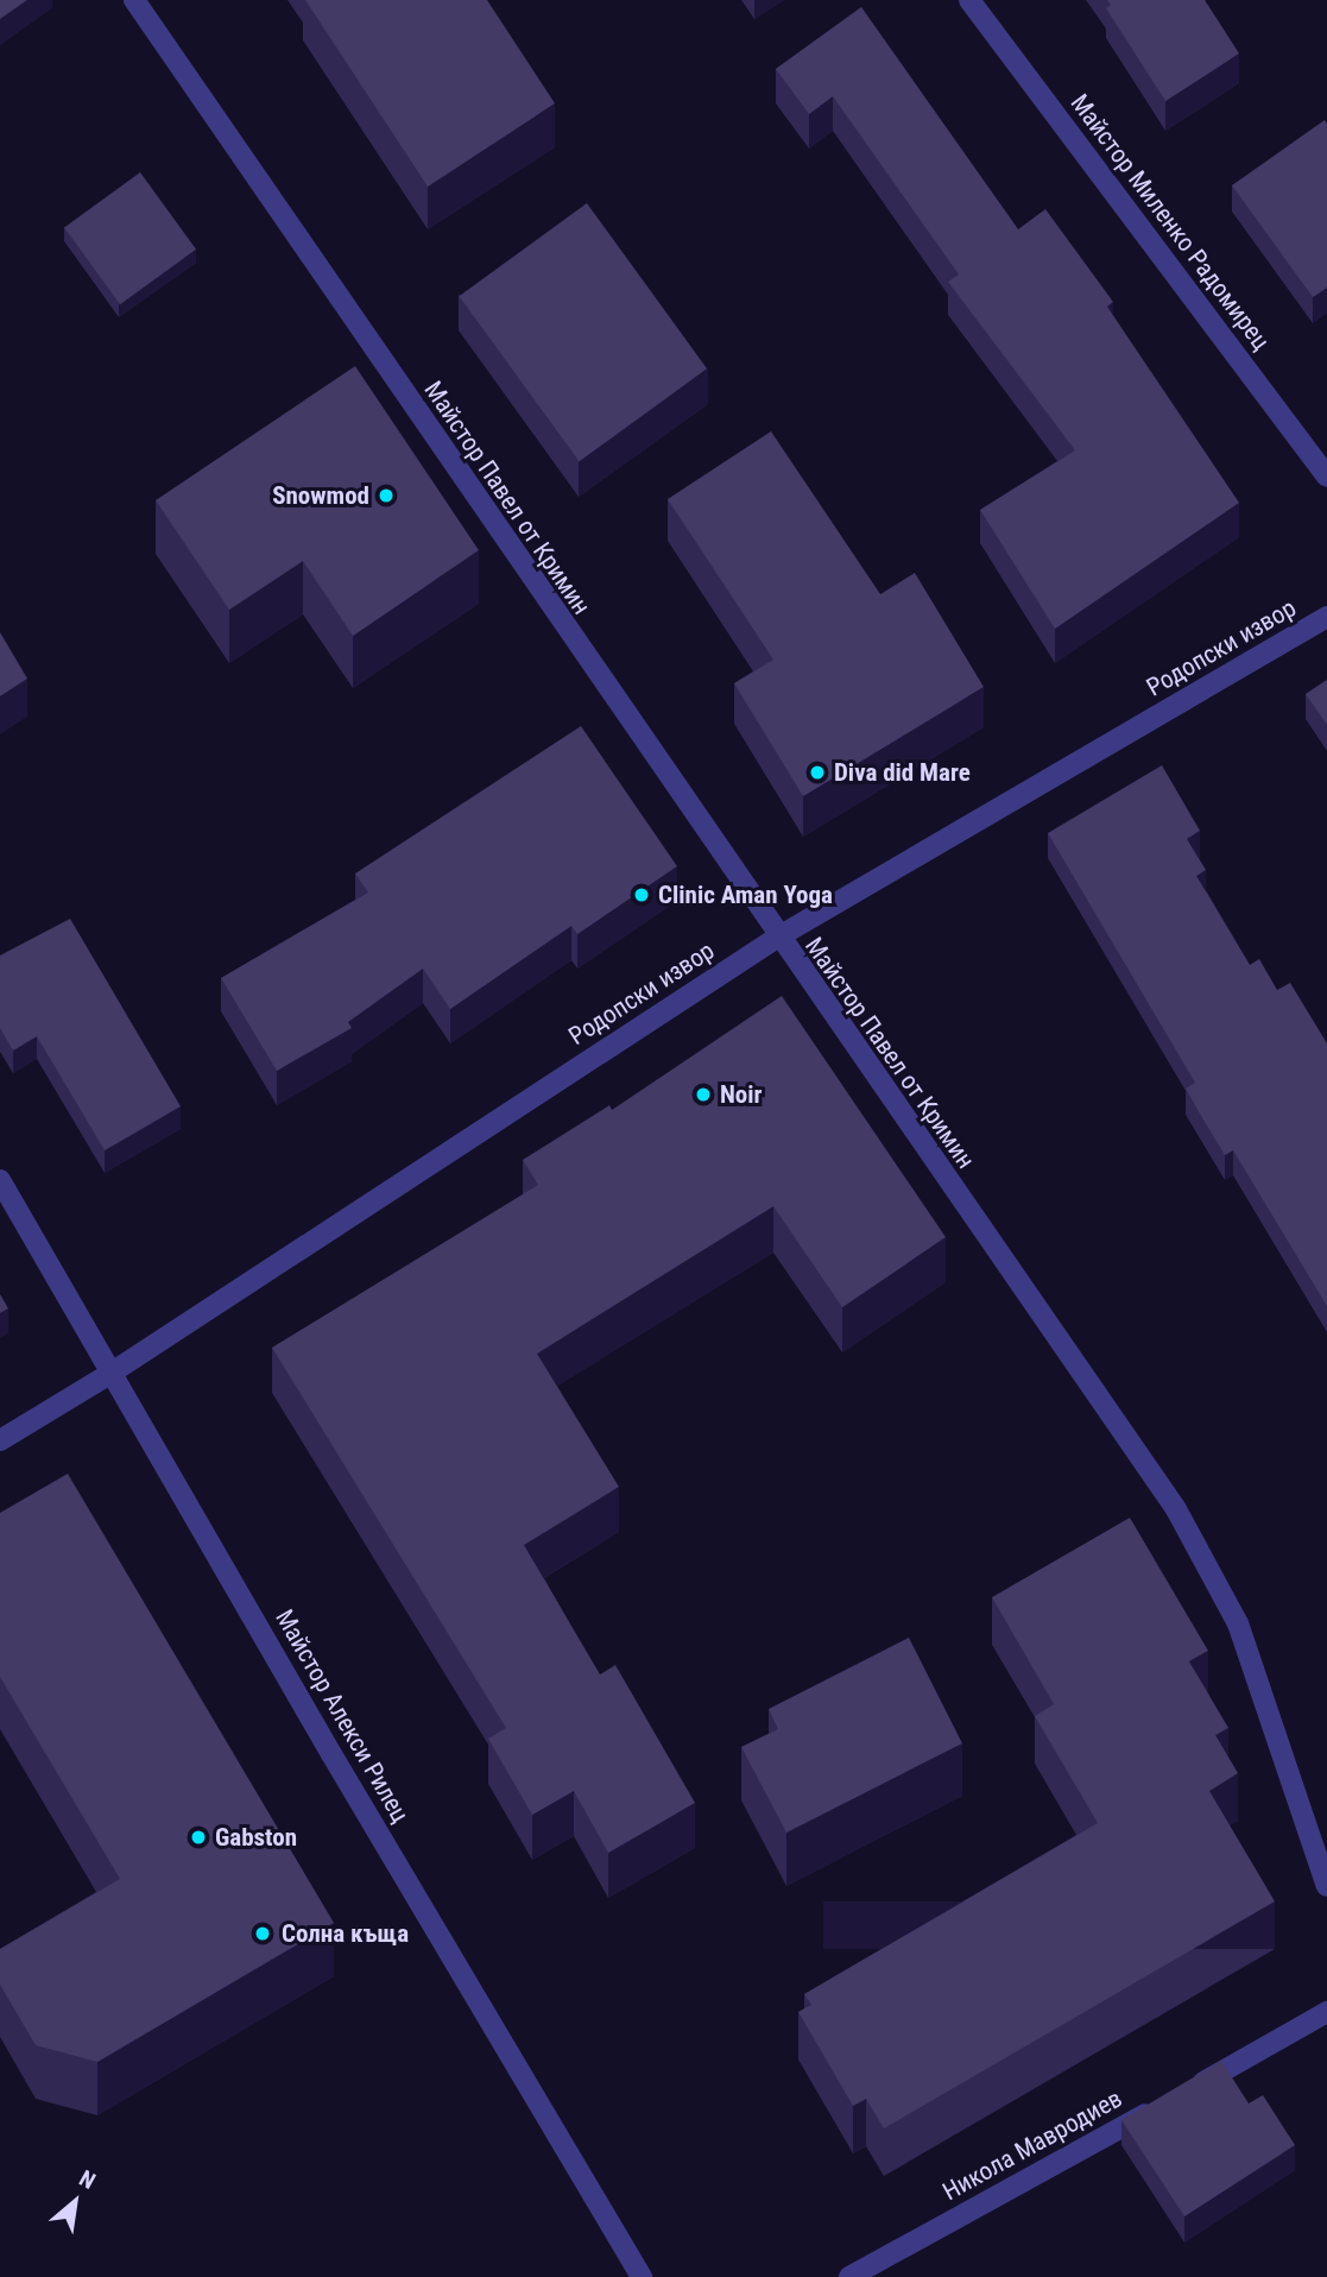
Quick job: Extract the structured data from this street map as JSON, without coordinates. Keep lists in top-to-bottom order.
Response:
{
  "streets": {
    "street": [
      "Майстор Миленко Радомирец",
      "Майстор Павел от Кримин",
      "Родопски извор",
      "Майстор Алекси Рилец",
      "Никола Мавродиев"
    ]
  },
  "crossings": [
    ["Майстор Павел от Кримин", "Родопски извор"],
    ["Родопски извор", "Майстор Алекси Рилец"]
  ],
  "places": [
    "Snowmod",
    "Diva did Mare",
    "Clinic Aman Yoga",
    "Noir",
    "Gabston",
    "Солна къща"
  ],
  "north": "top right"
}
